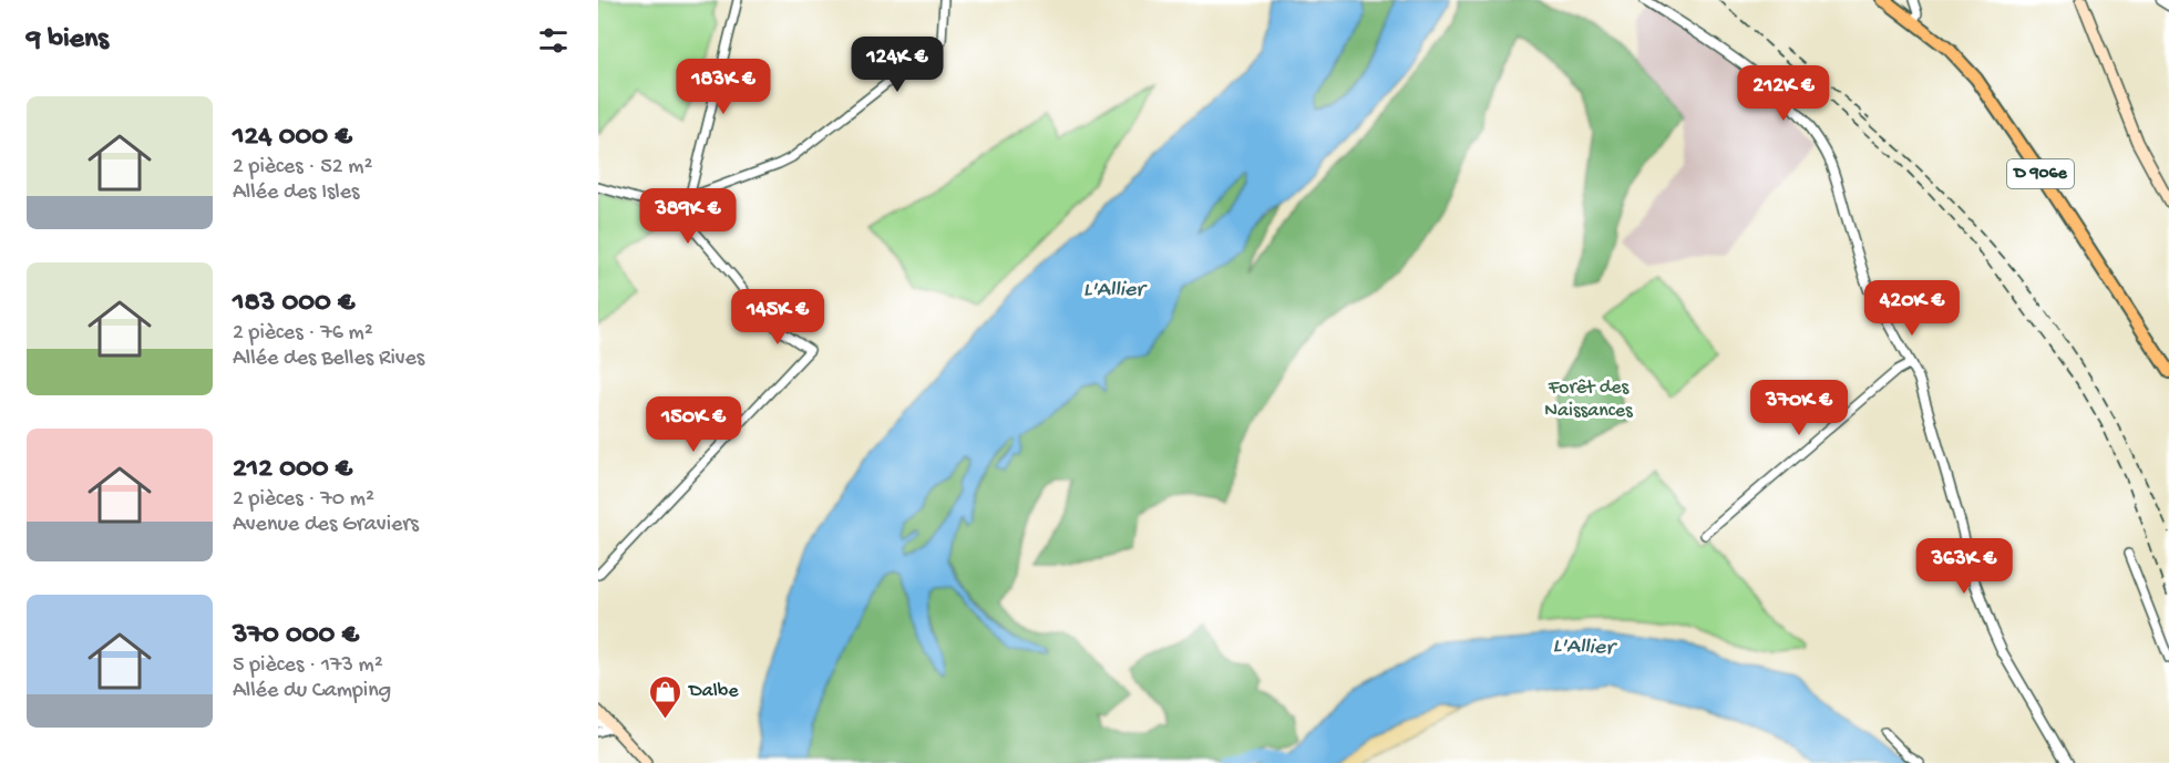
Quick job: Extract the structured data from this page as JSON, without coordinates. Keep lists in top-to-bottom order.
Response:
{
  "streets": {
    "main road": ["D 906e"]
  },
  "water": ["L'Allier"],
  "parks": ["Forêt des Naissances"],
  "places": {
    "shop": ["Dalbe"]
  },
  "page": {
    "heading": "9 biens",
    "price": [
      "124K €",
      "183K €",
      "212K €",
      "389K €",
      "420K €",
      "145K €",
      "370K €",
      "150K €",
      "363K €"
    ],
    "list": [
      {
        "name": "124 000 €",
        "note": "2 pièces · 52 m² · Allée des Isles"
      },
      {
        "name": "183 000 €",
        "note": "2 pièces · 76 m² · Allée des Belles Rives"
      },
      {
        "name": "212 000 €",
        "note": "2 pièces · 70 m² · Avenue des Graviers"
      },
      {
        "name": "370 000 €",
        "note": "5 pièces · 173 m² · Allée du Camping"
      }
    ]
  }
}
